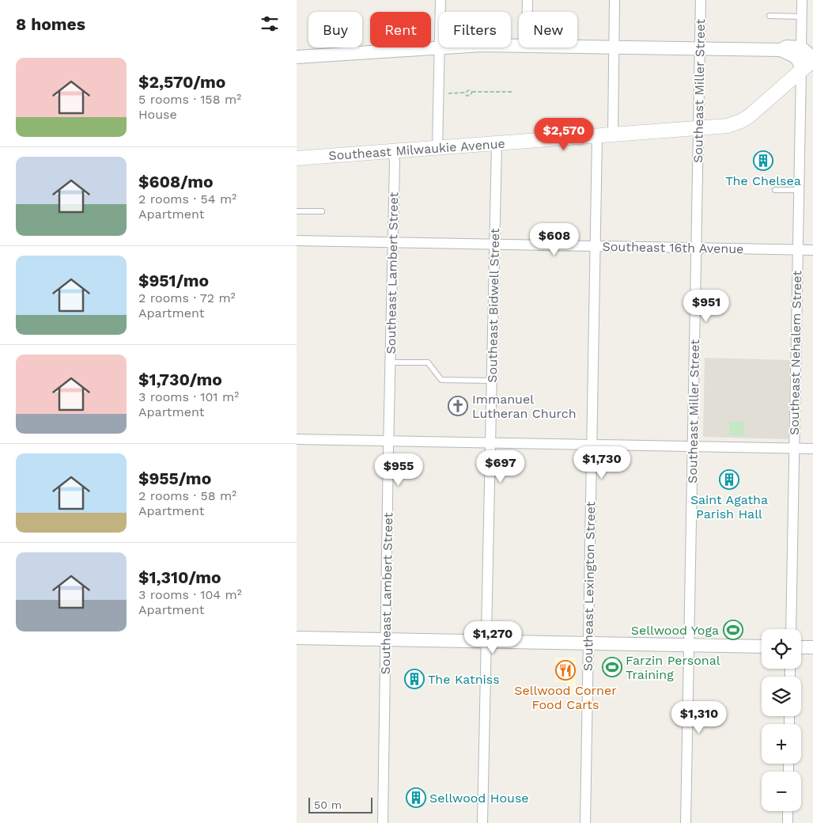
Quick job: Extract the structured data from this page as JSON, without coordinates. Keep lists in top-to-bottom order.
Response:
{
  "streets": {
    "main road": ["Southeast Milwaukie Avenue"],
    "street": [
      "Southeast Miller Street",
      "Southeast 16th Avenue",
      "Southeast Lambert Street",
      "Southeast Bidwell Street",
      "Southeast Nehalem Street",
      "Southeast Lexington Street"
    ]
  },
  "crossings": [
    ["Southeast Miller Street", "Southeast Milwaukie Avenue"],
    ["Southeast Miller Street", "Southeast 16th Avenue"],
    ["Southeast Milwaukie Avenue", "Southeast Lambert Street"],
    ["Southeast Milwaukie Avenue", "Southeast Bidwell Street"],
    ["Southeast Milwaukie Avenue", "Southeast Nehalem Street"],
    ["Southeast Milwaukie Avenue", "Southeast Lexington Street"],
    ["Southeast 16th Avenue", "Southeast Lambert Street"],
    ["Southeast 16th Avenue", "Southeast Bidwell Street"],
    ["Southeast 16th Avenue", "Southeast Nehalem Street"],
    ["Southeast 16th Avenue", "Southeast Lexington Street"]
  ],
  "places": {
    "building": [
      "The Chelsea",
      "Saint Agatha Parish Hall",
      "The Katniss",
      "Sellwood House"
    ],
    "church": ["Immanuel Lutheran Church"],
    "sports": ["Sellwood Yoga", "Farzin Personal Training"],
    "restaurant": ["Sellwood Corner Food Carts"]
  },
  "scale_bar": "50 m",
  "page": {
    "heading": "8 homes",
    "chip": [
      "Buy",
      "Rent",
      "Filters",
      "New"
    ],
    "list": [
      {
        "name": "$2,570/mo",
        "note": "5 rooms · 158 m² · House"
      },
      {
        "name": "$608/mo",
        "note": "2 rooms · 54 m² · Apartment"
      },
      {
        "name": "$951/mo",
        "note": "2 rooms · 72 m² · Apartment"
      },
      {
        "name": "$1,730/mo",
        "note": "3 rooms · 101 m² · Apartment"
      },
      {
        "name": "$955/mo",
        "note": "2 rooms · 58 m² · Apartment"
      },
      {
        "name": "$1,310/mo",
        "note": "3 rooms · 104 m² · Apartment"
      }
    ],
    "price": [
      "$2,570",
      "$608",
      "$951",
      "$1,730",
      "$697",
      "$955",
      "$1,270",
      "$1,310"
    ],
    "map_buttons": ["+", "−"],
    "scale": "50 m"
  }
}
